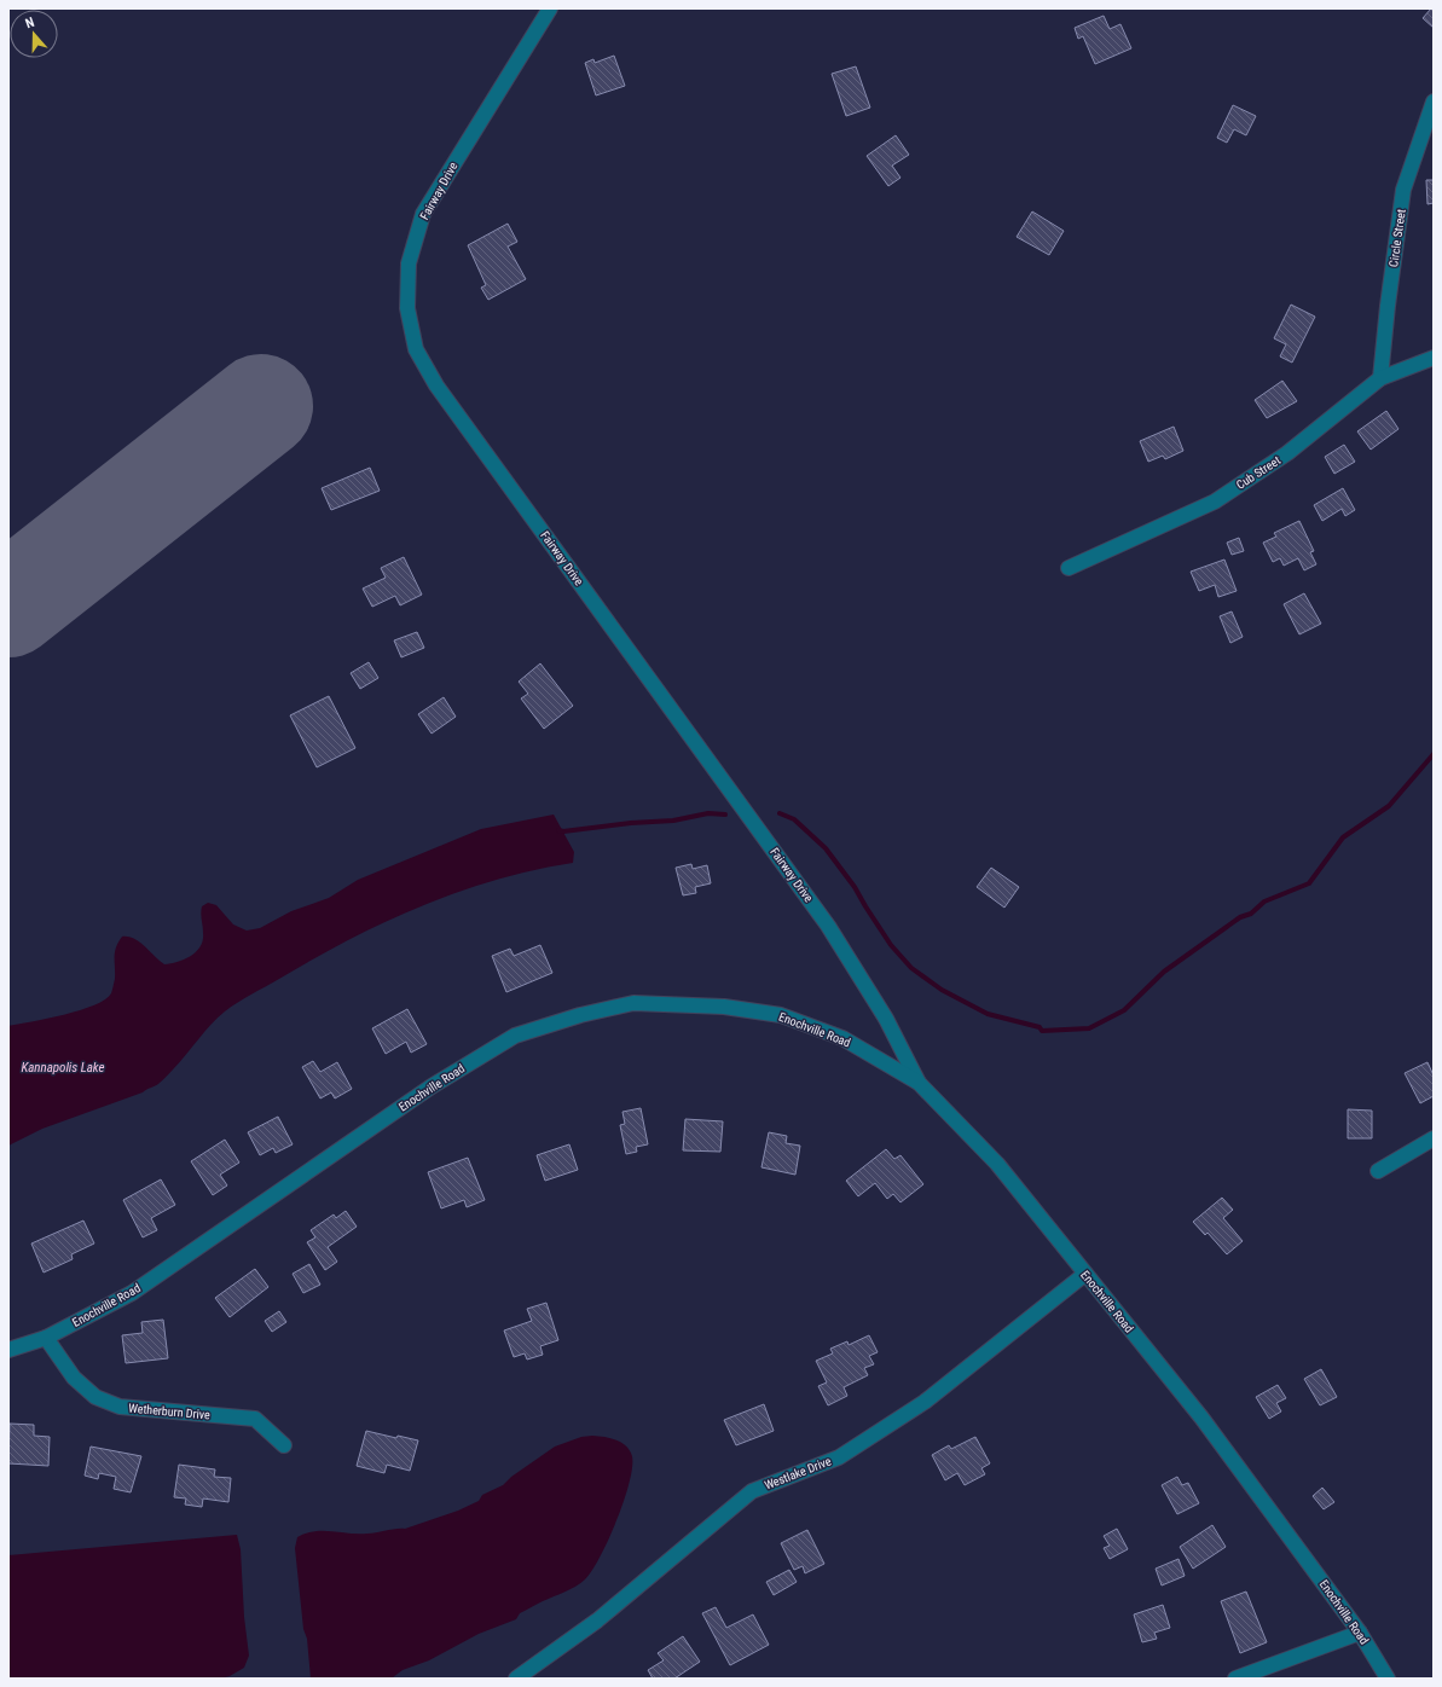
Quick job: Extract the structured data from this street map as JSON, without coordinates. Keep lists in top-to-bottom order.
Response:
{
  "streets": {
    "street": [
      "Fairway Drive",
      "Circle Street",
      "Cub Street",
      "Enochville Road",
      "Wetherburn Drive",
      "Westlake Drive"
    ]
  },
  "crossings": [
    ["Fairway Drive", "Enochville Road"],
    ["Circle Street", "Cub Street"],
    ["Enochville Road", "Wetherburn Drive"],
    ["Enochville Road", "Westlake Drive"]
  ],
  "water": ["Kannapolis Lake"],
  "north": "top"
}
